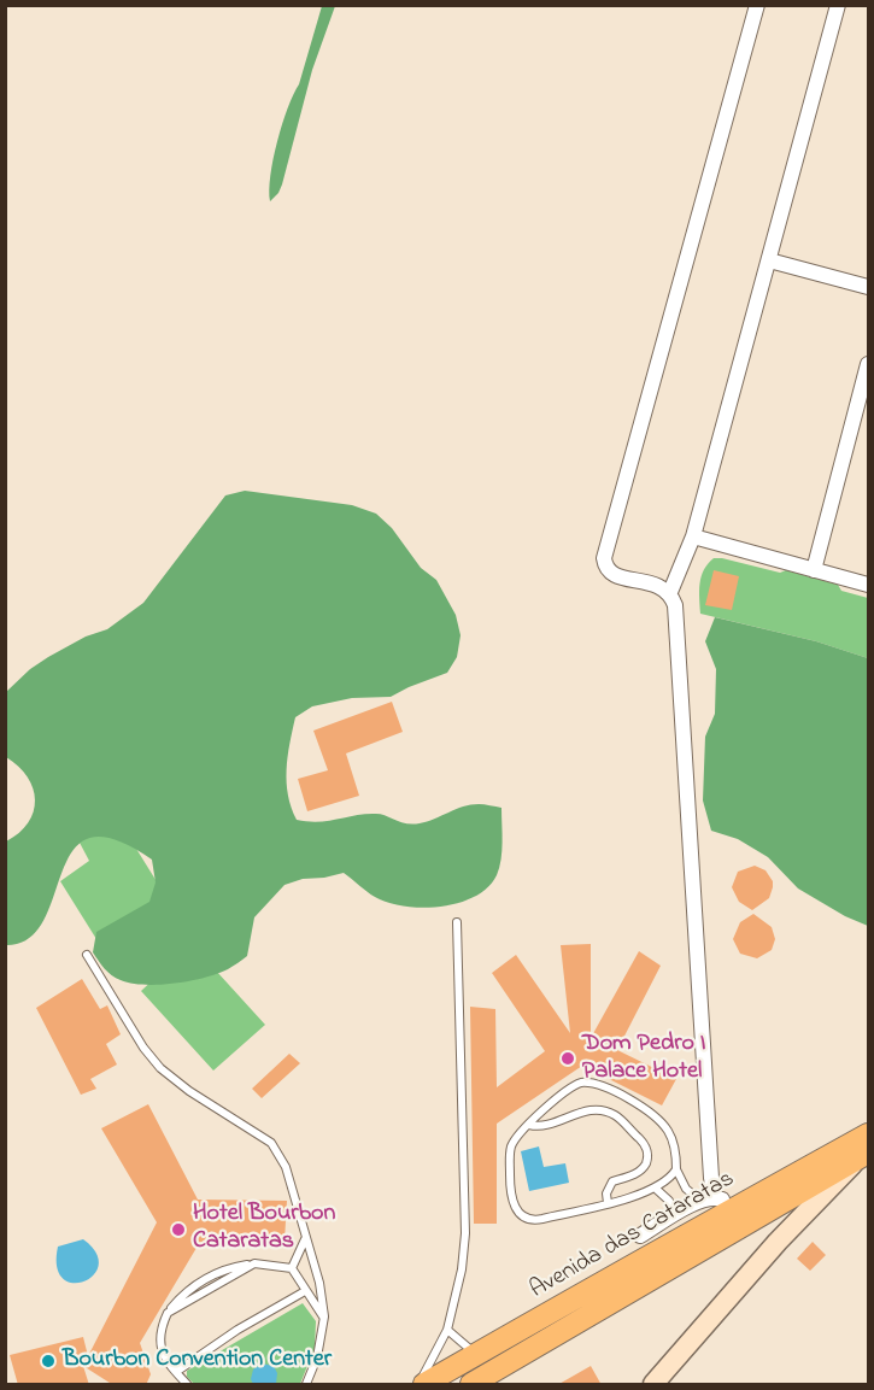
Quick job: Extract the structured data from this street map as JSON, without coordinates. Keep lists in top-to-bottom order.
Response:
{
  "streets": {
    "main road": ["Avenida das Cataratas"]
  },
  "places": ["Dom Pedro I Palace Hotel", "Hotel Bourbon Cataratas", "Bourbon Convention Center"]
}
